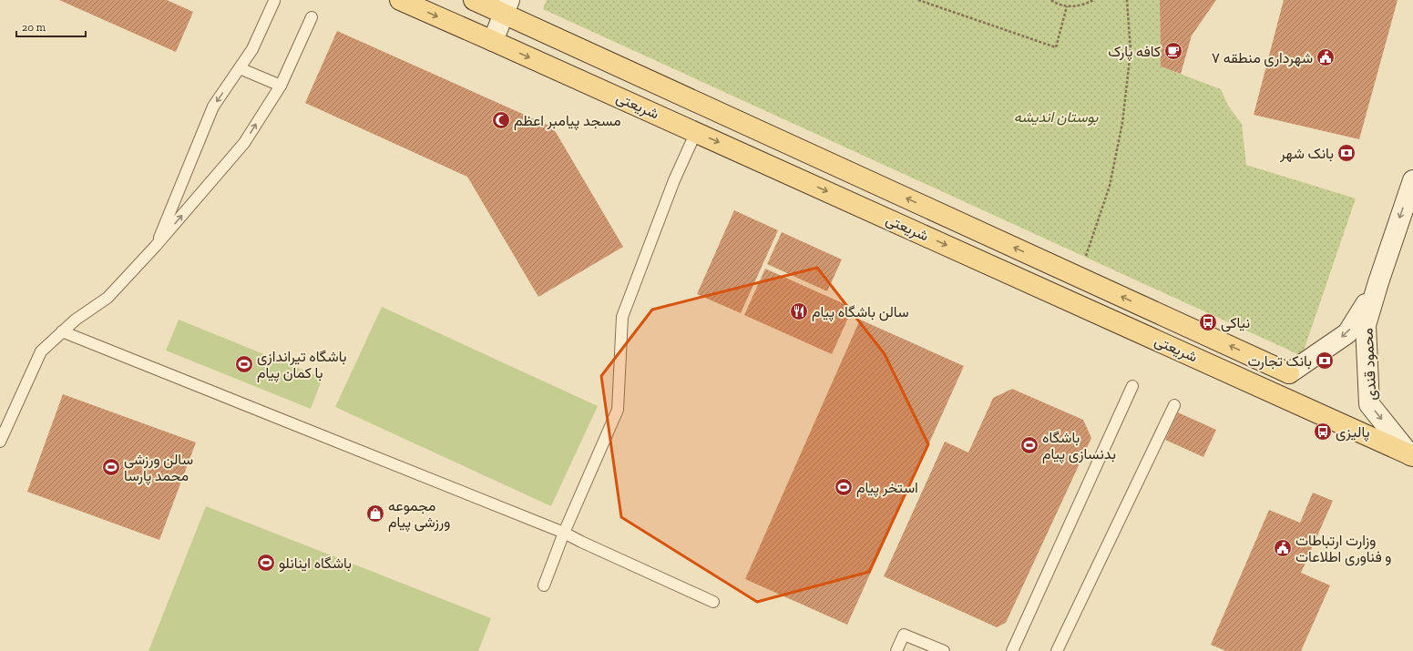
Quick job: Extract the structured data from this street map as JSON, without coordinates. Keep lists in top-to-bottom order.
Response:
{
  "streets": {
    "main road": ["شریعتی", "محمود قندی"]
  },
  "crossings": [
    ["شریعتی", "محمود قندی"]
  ],
  "one_way": ["محمود قندی"],
  "parks": ["بوستان اندیشه"],
  "places": {
    "cafe": ["کافه پارک"],
    "public building": ["شهرداری منطقه ۷", "وزارت ارتباطات و فناوری اطلاعات"],
    "mosque": ["مسجد پیامبر اعظم"],
    "bank": ["بانک شهر", "بانک تجارت"],
    "restaurant": ["سالن باشگاه پیام"],
    "bus stop": ["نیاکی", "پالیزی"],
    "sports": [
      "باشگاه تیراندازی با کمان پیام",
      "باشگاه بدنسازی پیام",
      "سالن ورزشی محمد پارسا",
      "استخر پیام",
      "باشگاه اینانلو"
    ],
    "shop": ["مجموعه ورزشی پیام"]
  },
  "scale_bar": "20 m"
}
